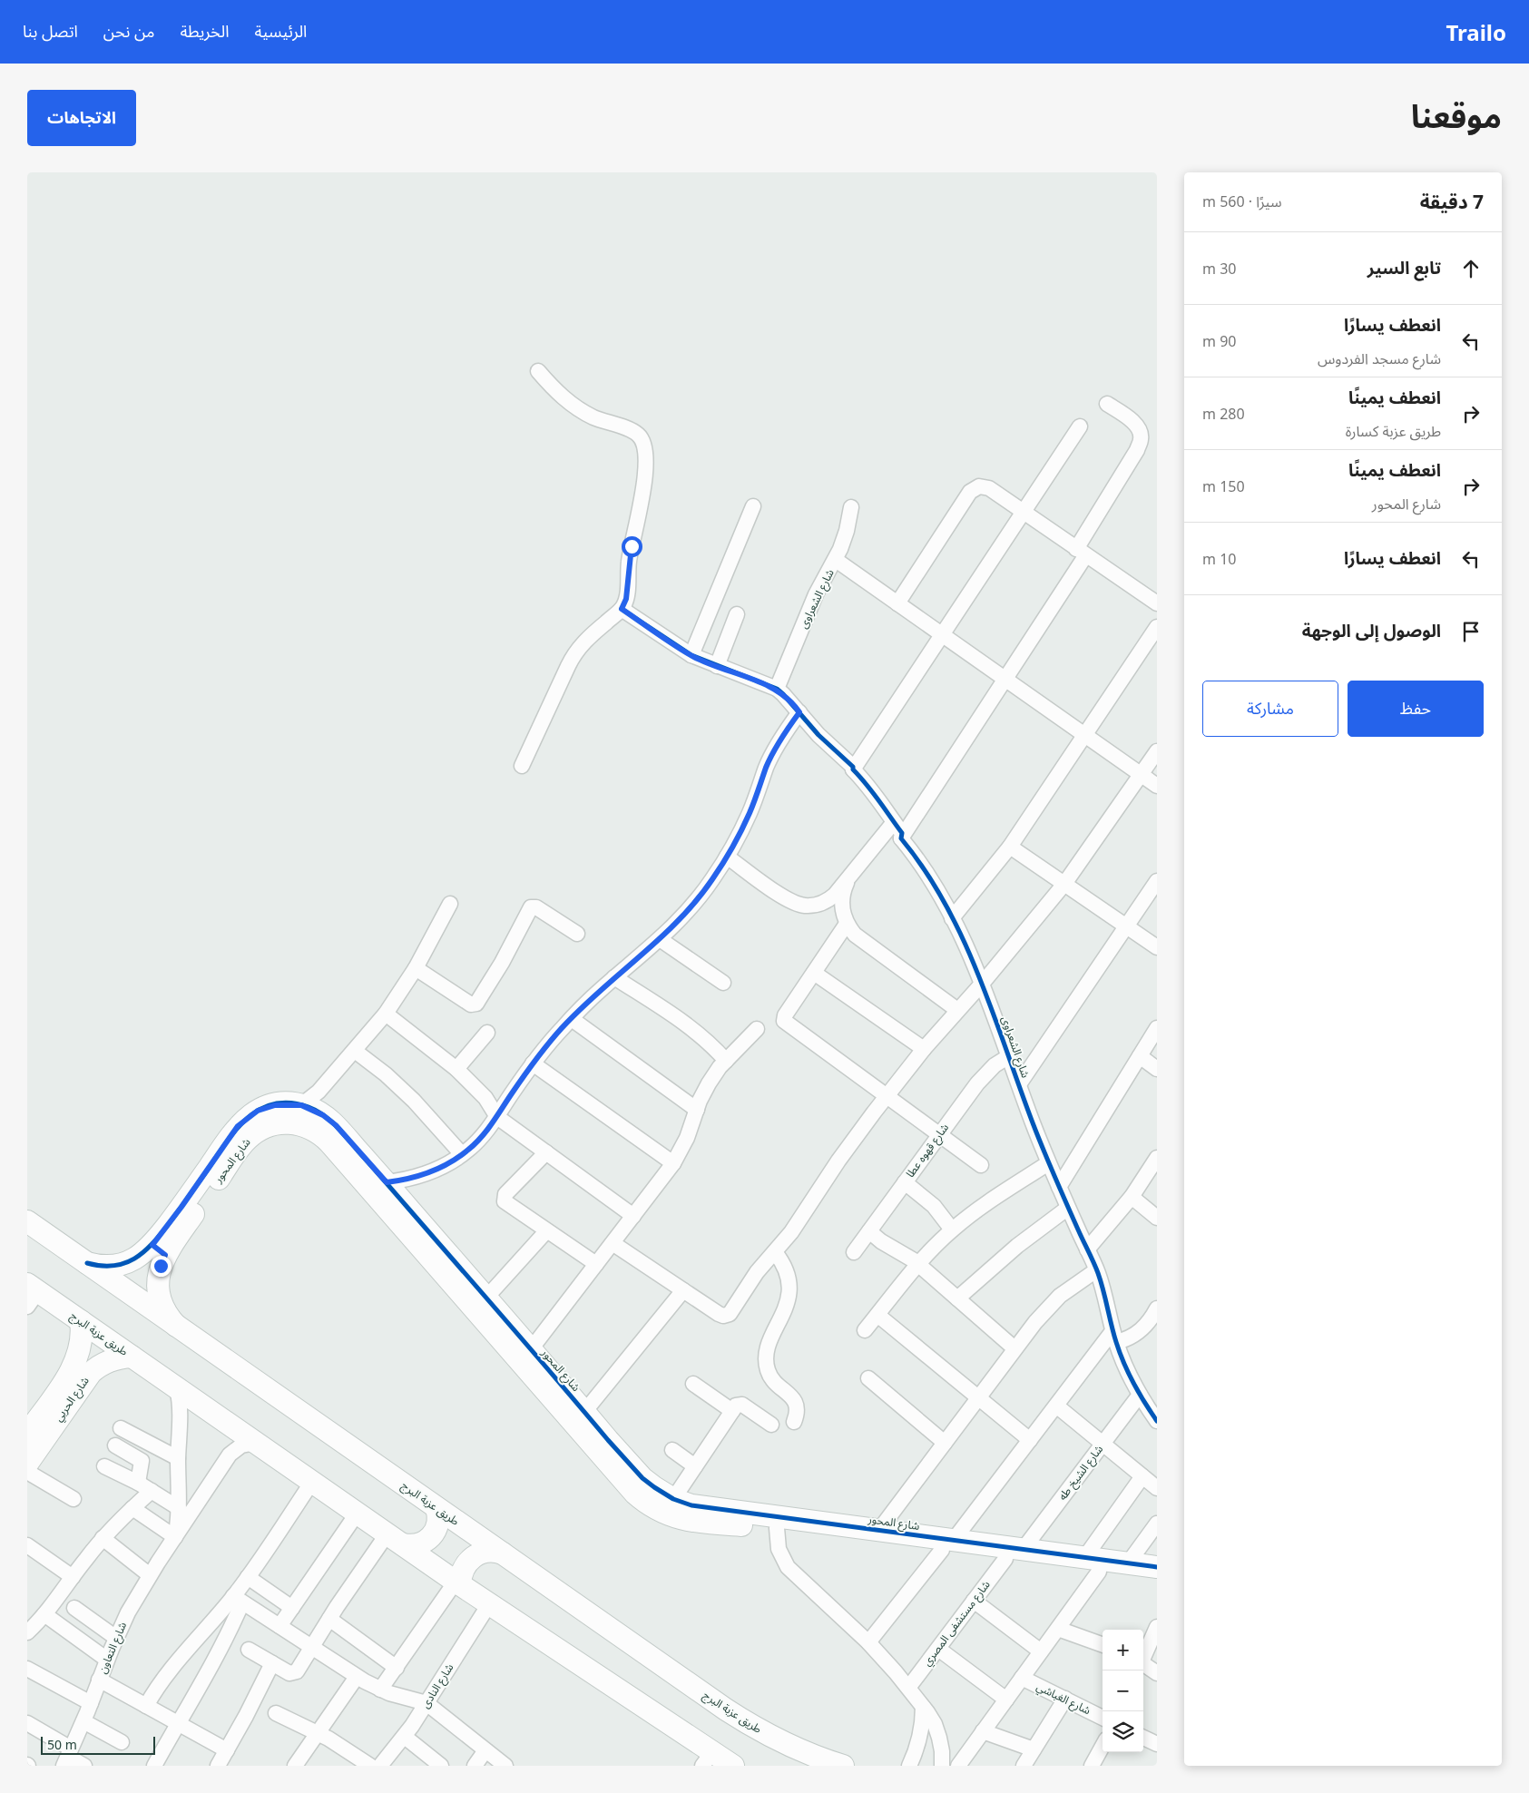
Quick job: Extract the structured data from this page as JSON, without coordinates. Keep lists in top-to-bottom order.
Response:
{
  "streets": {
    "street": [
      "شارع الشعراوى",
      "شارع قهوه عطا",
      "شارع المحور",
      "طريق عزبة البرج",
      "شارع الحربي",
      "شارع الشيخ طه",
      "شارع مستشفى المصري",
      "شارع التعاون",
      "شارع النادى",
      "شارع الغباشي"
    ]
  },
  "crossings": [
    ["شارع الشعراوى", "شارع قهوه عطا"],
    ["شارع الشعراوى", "شارع الشيخ طه"],
    ["شارع المحور", "طريق عزبة البرج"],
    ["شارع المحور", "شارع الشيخ طه"],
    ["شارع المحور", "شارع مستشفى المصري"],
    ["طريق عزبة البرج", "شارع الحربي"],
    ["طريق عزبة البرج", "شارع التعاون"],
    ["طريق عزبة البرج", "شارع النادى"],
    ["شارع الشيخ طه", "شارع مستشفى المصري"]
  ],
  "scale_bar": "50 m",
  "page": {
    "header": "Trailo",
    "nav": [
      "الرئيسية",
      "الخريطة",
      "من نحن",
      "اتصل بنا"
    ],
    "title": "موقعنا",
    "buttons": [
      "الاتجاهات",
      ["حفظ", "مشاركة"]
    ],
    "heading": ["7 دقيقة", "سيرًا · 560 m"],
    "list": [
      ["تابع السير", "30 m"],
      ["انعطف يسارًا", "شارع مسجد الفردوس", "90 m"],
      ["انعطف يمينًا", "طريق عزبة كسارة", "280 m"],
      ["انعطف يمينًا", "شارع المحور", "150 m"],
      ["انعطف يسارًا", "10 m"],
      "الوصول إلى الوجهة"
    ],
    "map_buttons": ["+", "−"],
    "scale": "50 m"
  }
}
